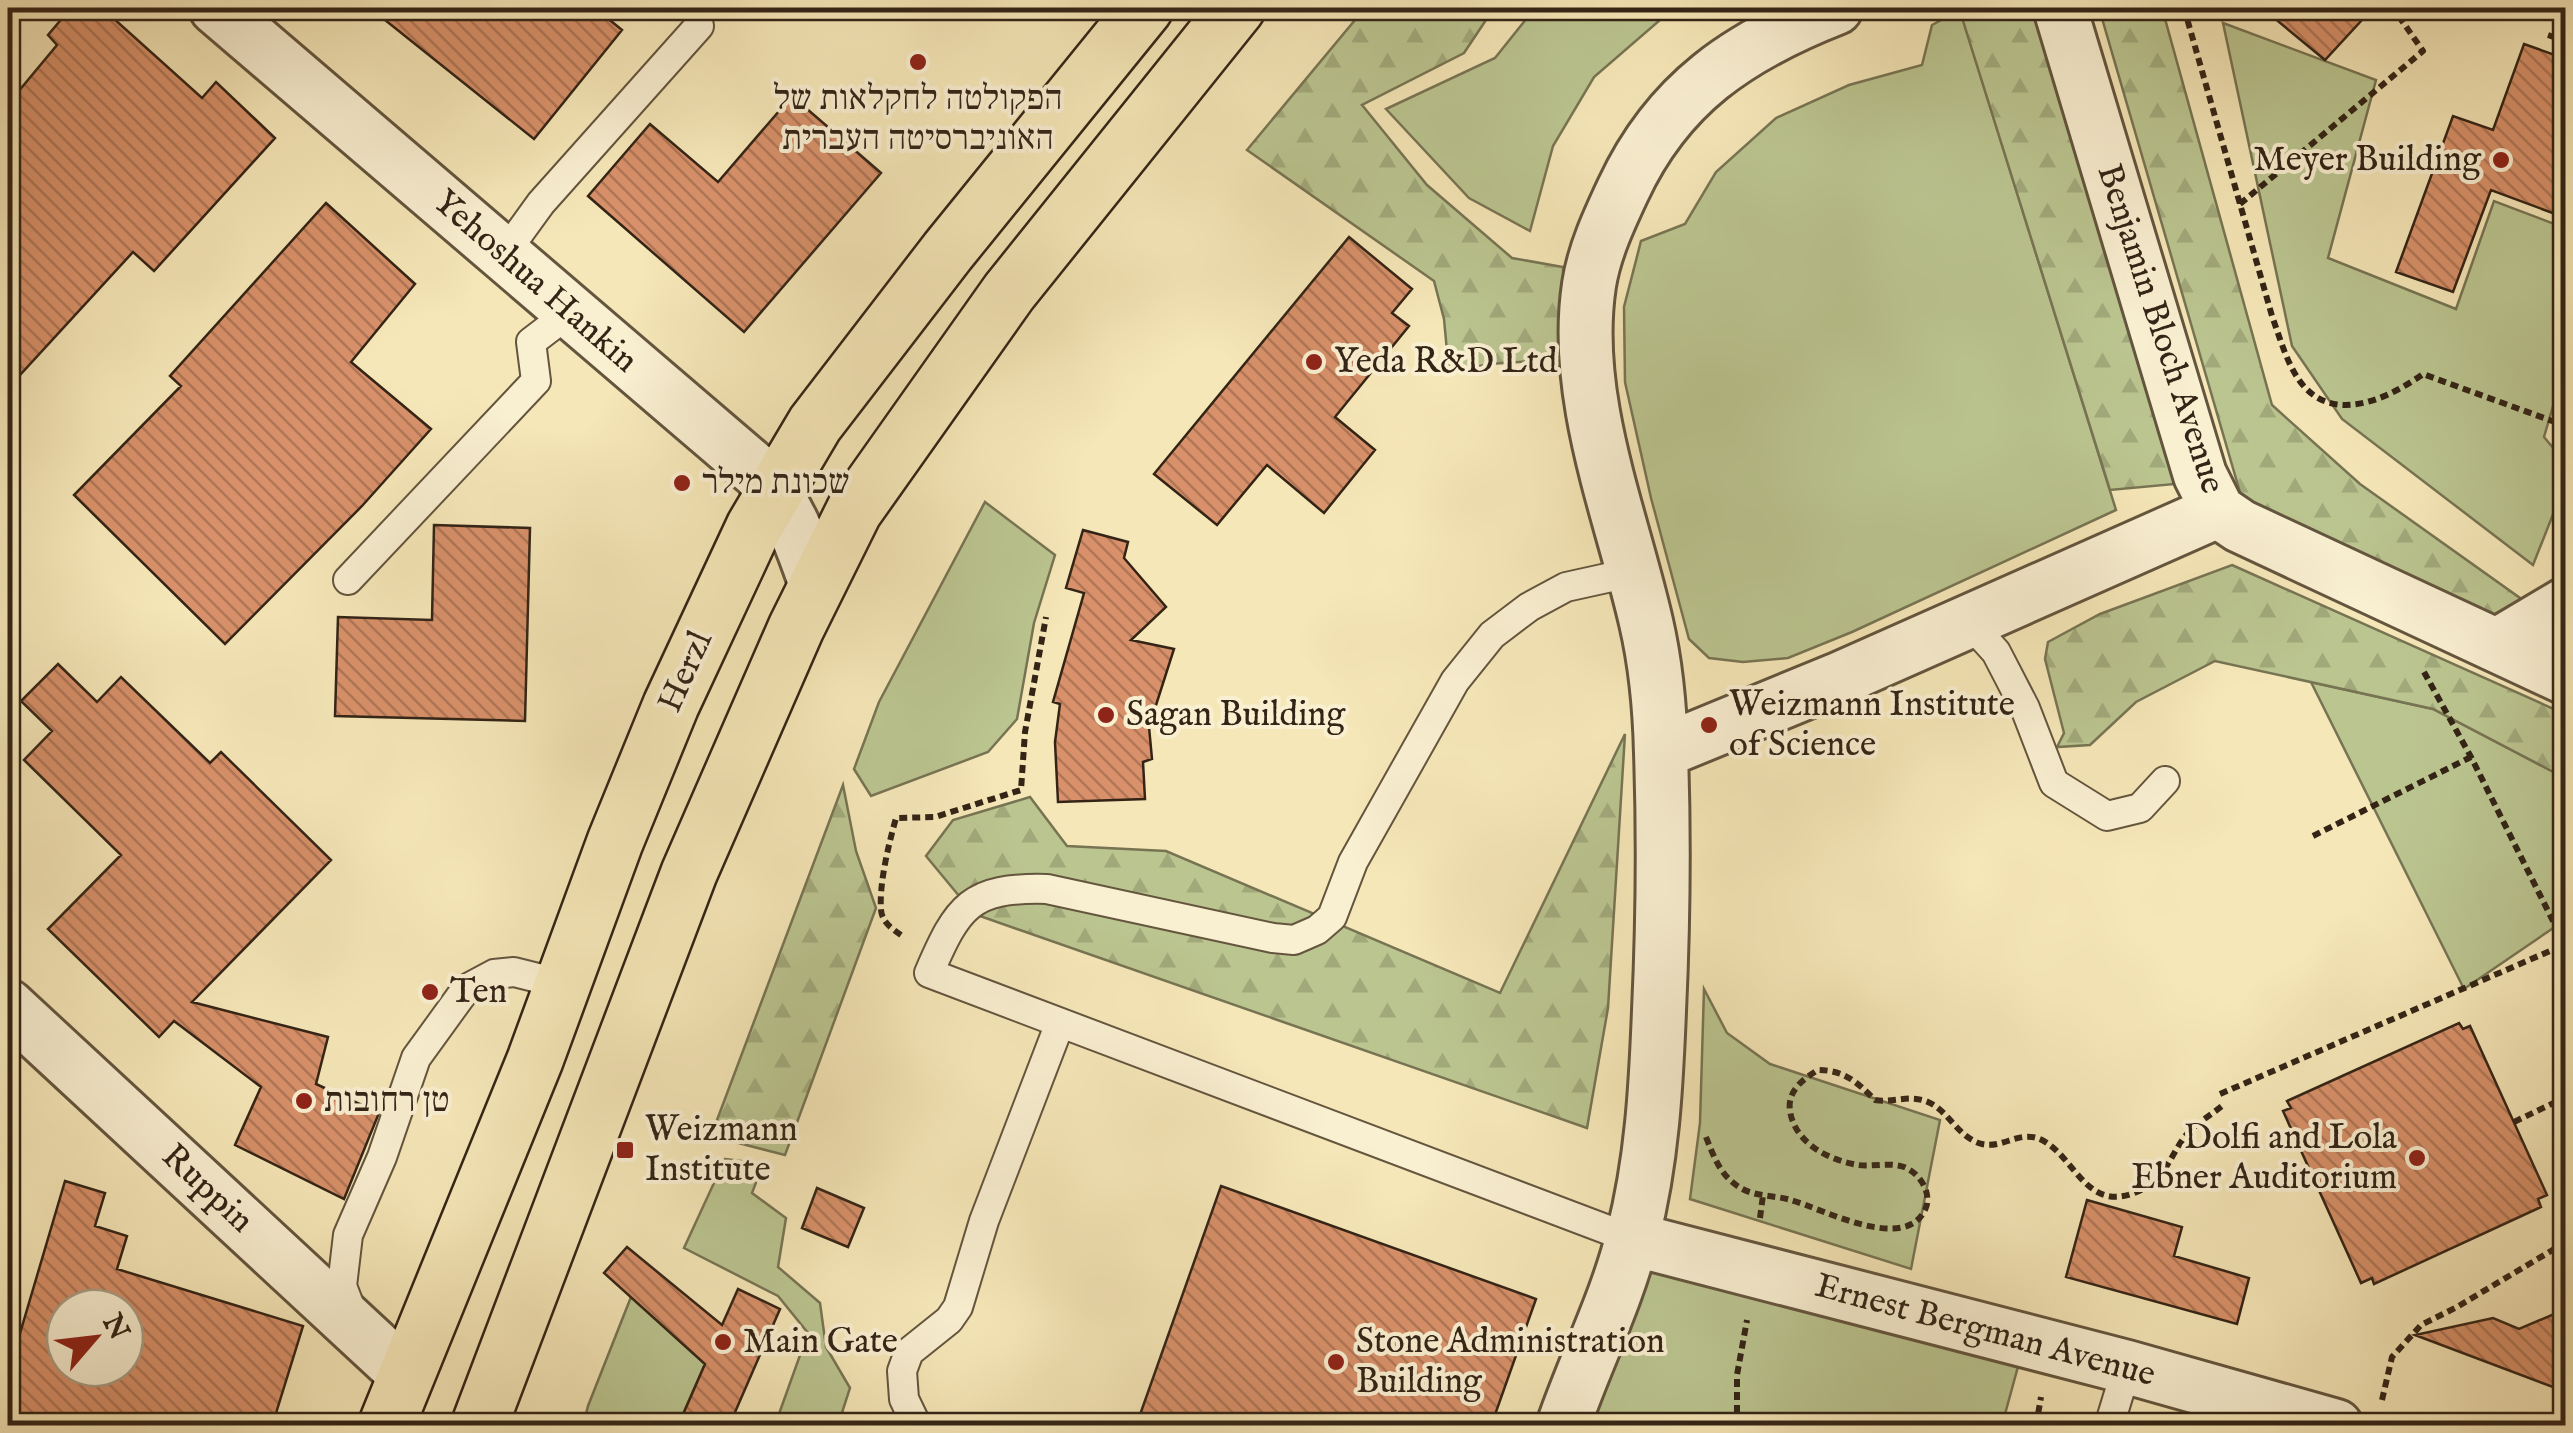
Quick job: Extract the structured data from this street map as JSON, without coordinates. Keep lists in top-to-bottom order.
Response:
{
  "streets": {
    "main road": ["Herzl"],
    "street": [
      "Yehoshua Hankin",
      "Benjamin Bloch Avenue",
      "Ruppin",
      "Ernest Bergman Avenue"
    ]
  },
  "crossings": [
    ["Yehoshua Hankin", "Herzl"],
    ["Herzl", "Ruppin"]
  ],
  "places": {
    "other": [
      "הפקולטה לחקלאות של האוניברסיטה העברית",
      "Meyer Building",
      "Yeda R&D Ltd",
      "שכונת מילר",
      "Sagan Building",
      "Weizmann Institute of Science",
      "Ten",
      "טן רחובות",
      "Dolfi and Lola Ebner Auditorium",
      "Main Gate",
      "Stone Administration Building"
    ],
    "transit": ["Weizmann Institute"]
  },
  "north": "top right"
}
